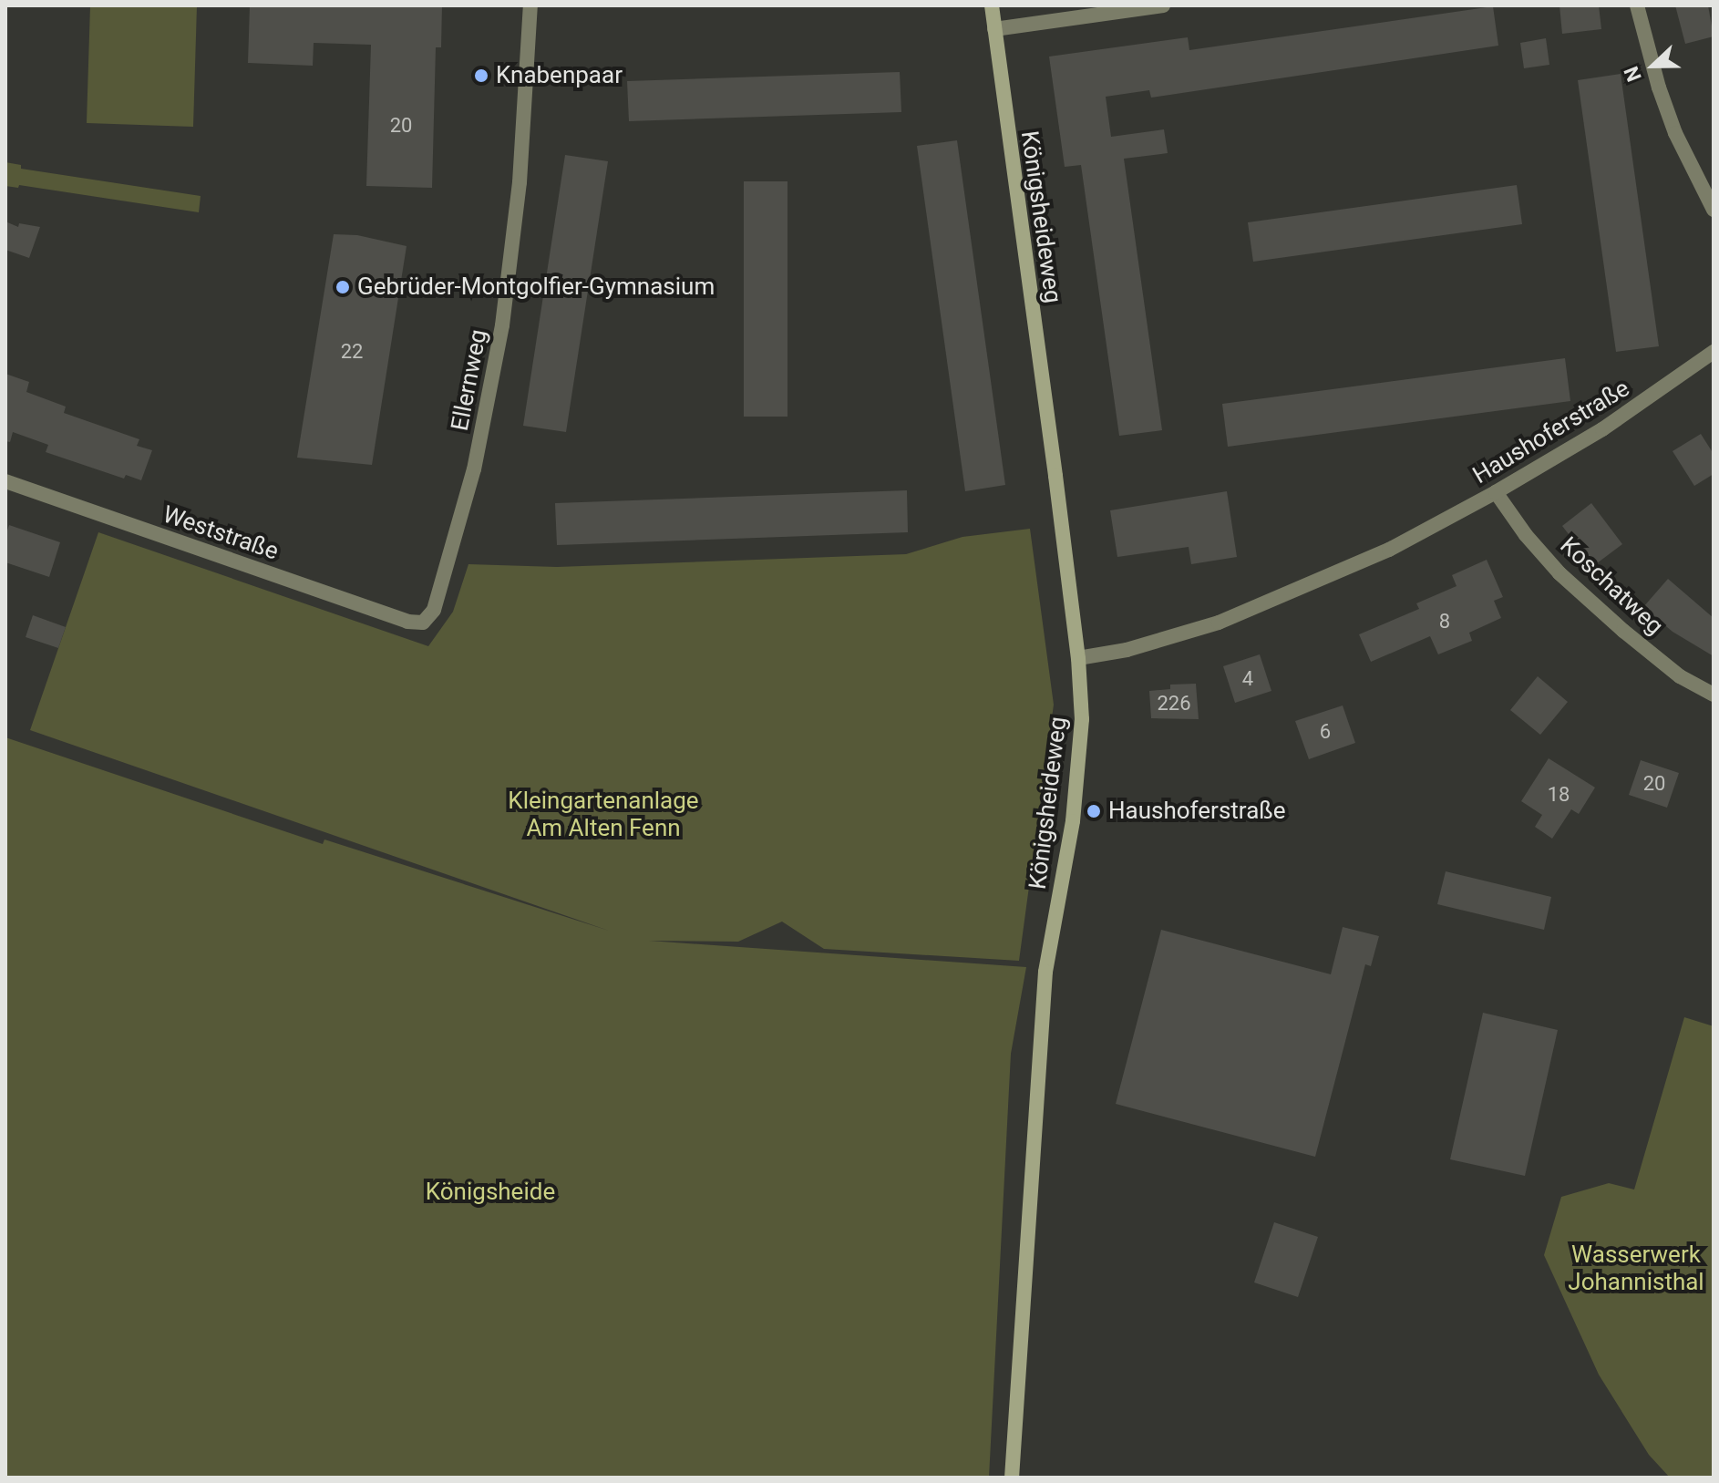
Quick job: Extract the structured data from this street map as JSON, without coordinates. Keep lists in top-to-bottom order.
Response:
{
  "streets": {
    "street": [
      "Königsheideweg",
      "Ellernweg",
      "Haushoferstraße",
      "Weststraße",
      "Koschatweg"
    ]
  },
  "crossings": [
    ["Königsheideweg", "Haushoferstraße"],
    ["Ellernweg", "Weststraße"],
    ["Haushoferstraße", "Koschatweg"]
  ],
  "parks": ["Kleingartenanlage Am Alten Fenn", "Königsheide", "Wasserwerk Johannisthal"],
  "places": ["Knabenpaar", "Gebrüder-Montgolfier-Gymnasium", "Haushoferstraße"],
  "house_numbers": [
    "20",
    "22",
    "8",
    "4",
    "226",
    "6",
    "20",
    "18"
  ],
  "north": "left"
}
